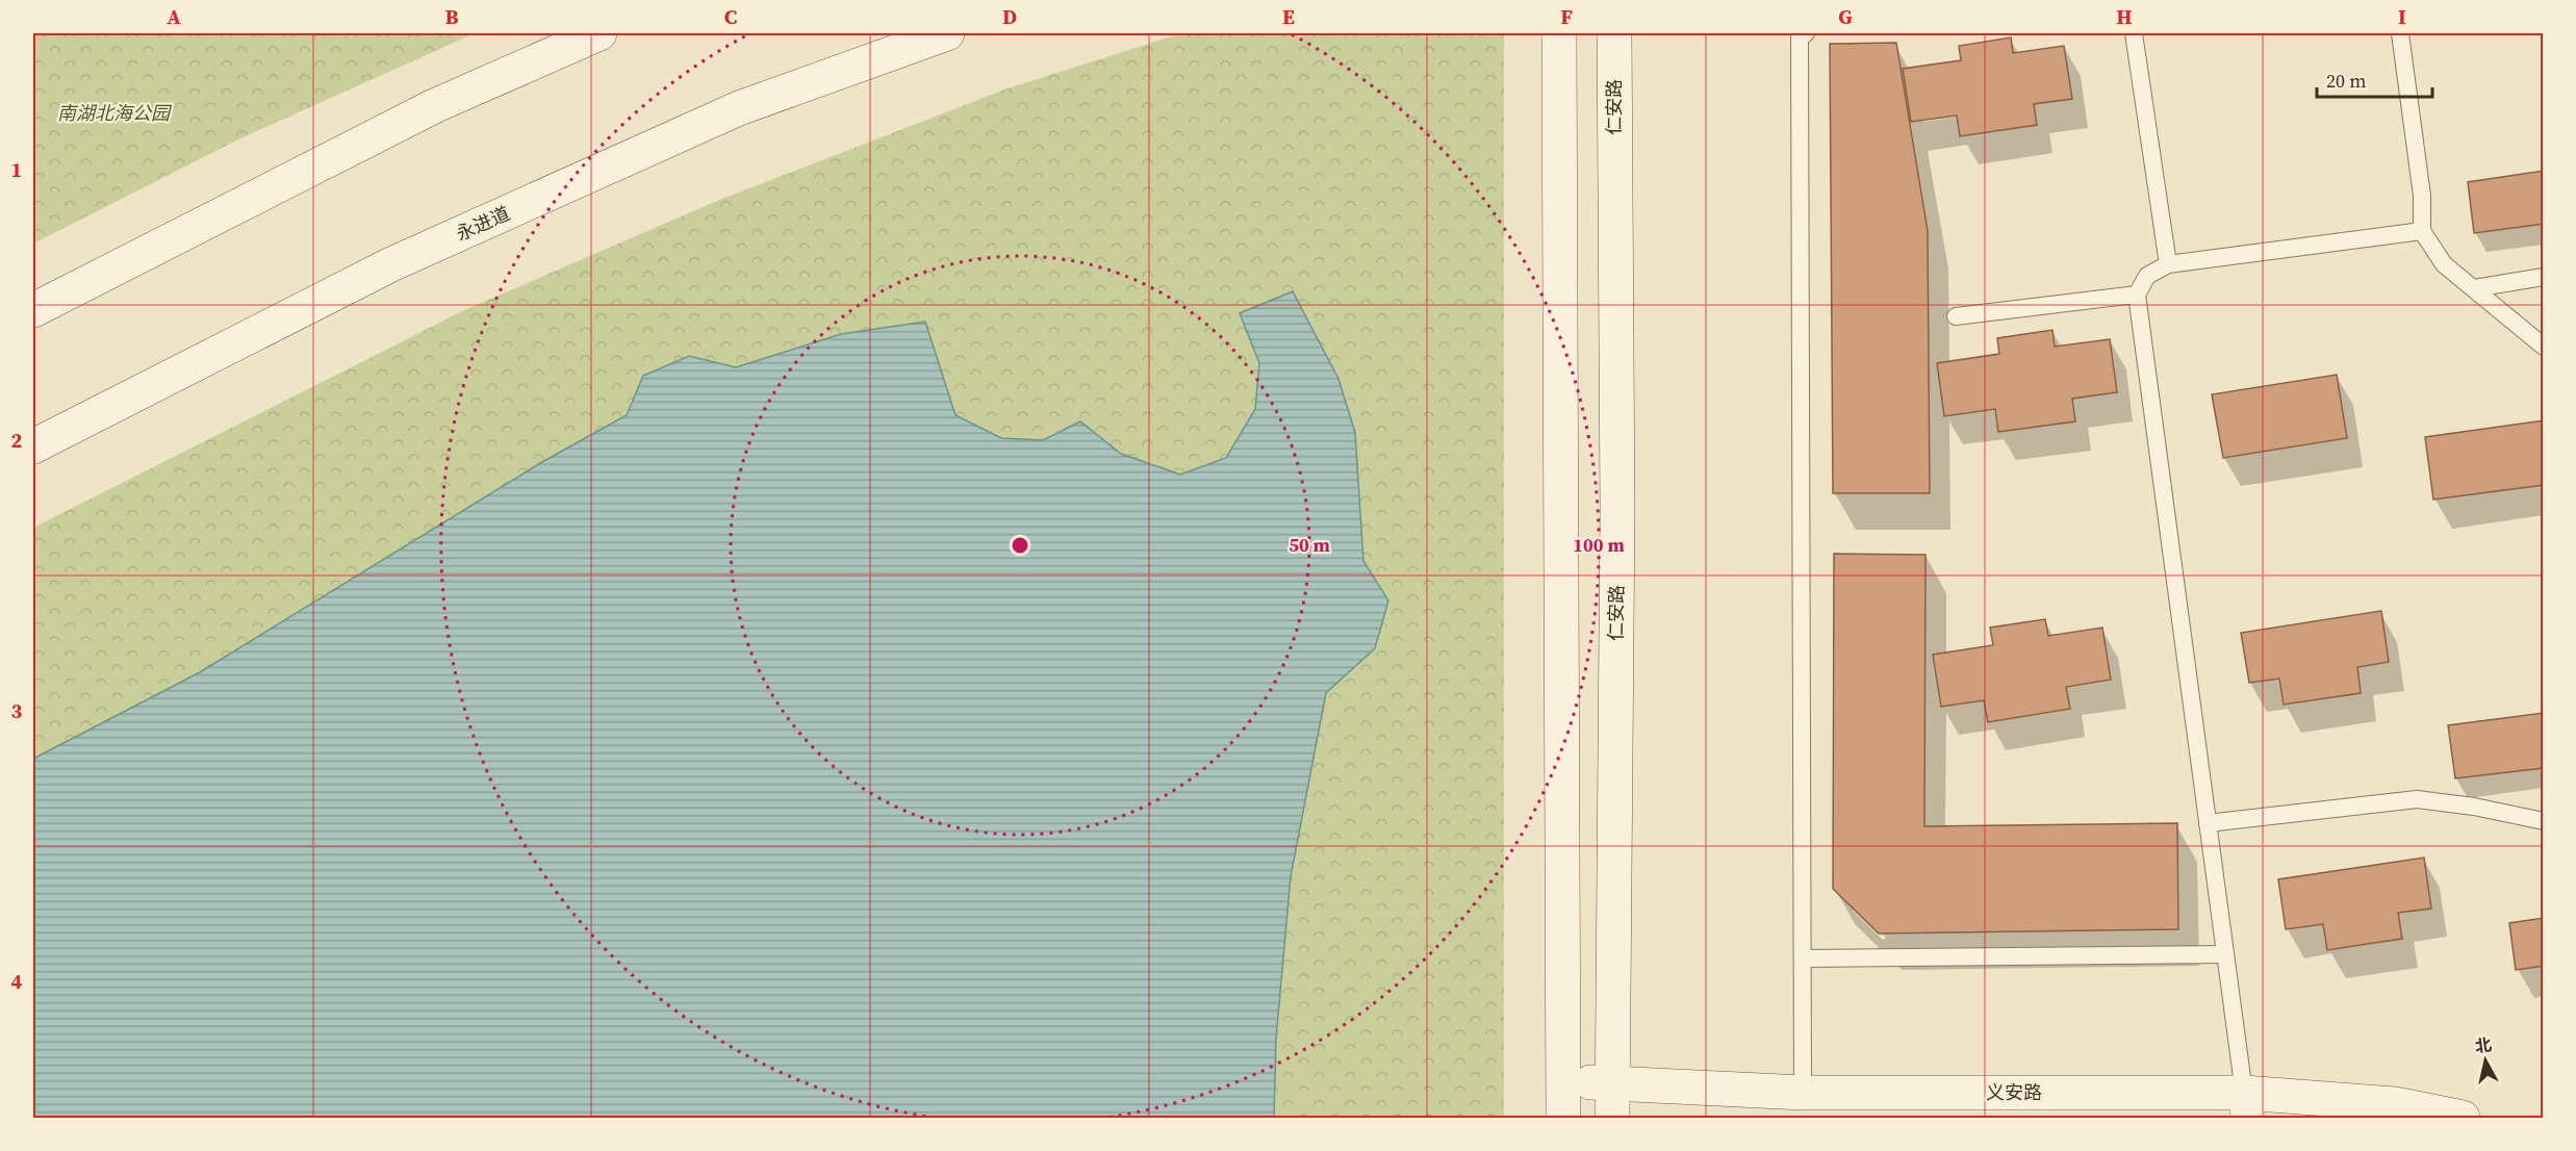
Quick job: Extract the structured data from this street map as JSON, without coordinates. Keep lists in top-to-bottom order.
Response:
{
  "streets": {
    "street": ["仁安路", "永进道", "义安路"]
  },
  "crossings": [
    ["仁安路", "义安路"]
  ],
  "parks": ["南湖北海公园"],
  "scale_bar": "20 m",
  "north": "top",
  "grid": {
    "columns": [
      "A",
      "B",
      "C",
      "D",
      "E",
      "F",
      "G",
      "H",
      "I"
    ],
    "rows": [
      "1",
      "2",
      "3",
      "4"
    ]
  },
  "rings": ["50 m", "100 m"]
}
